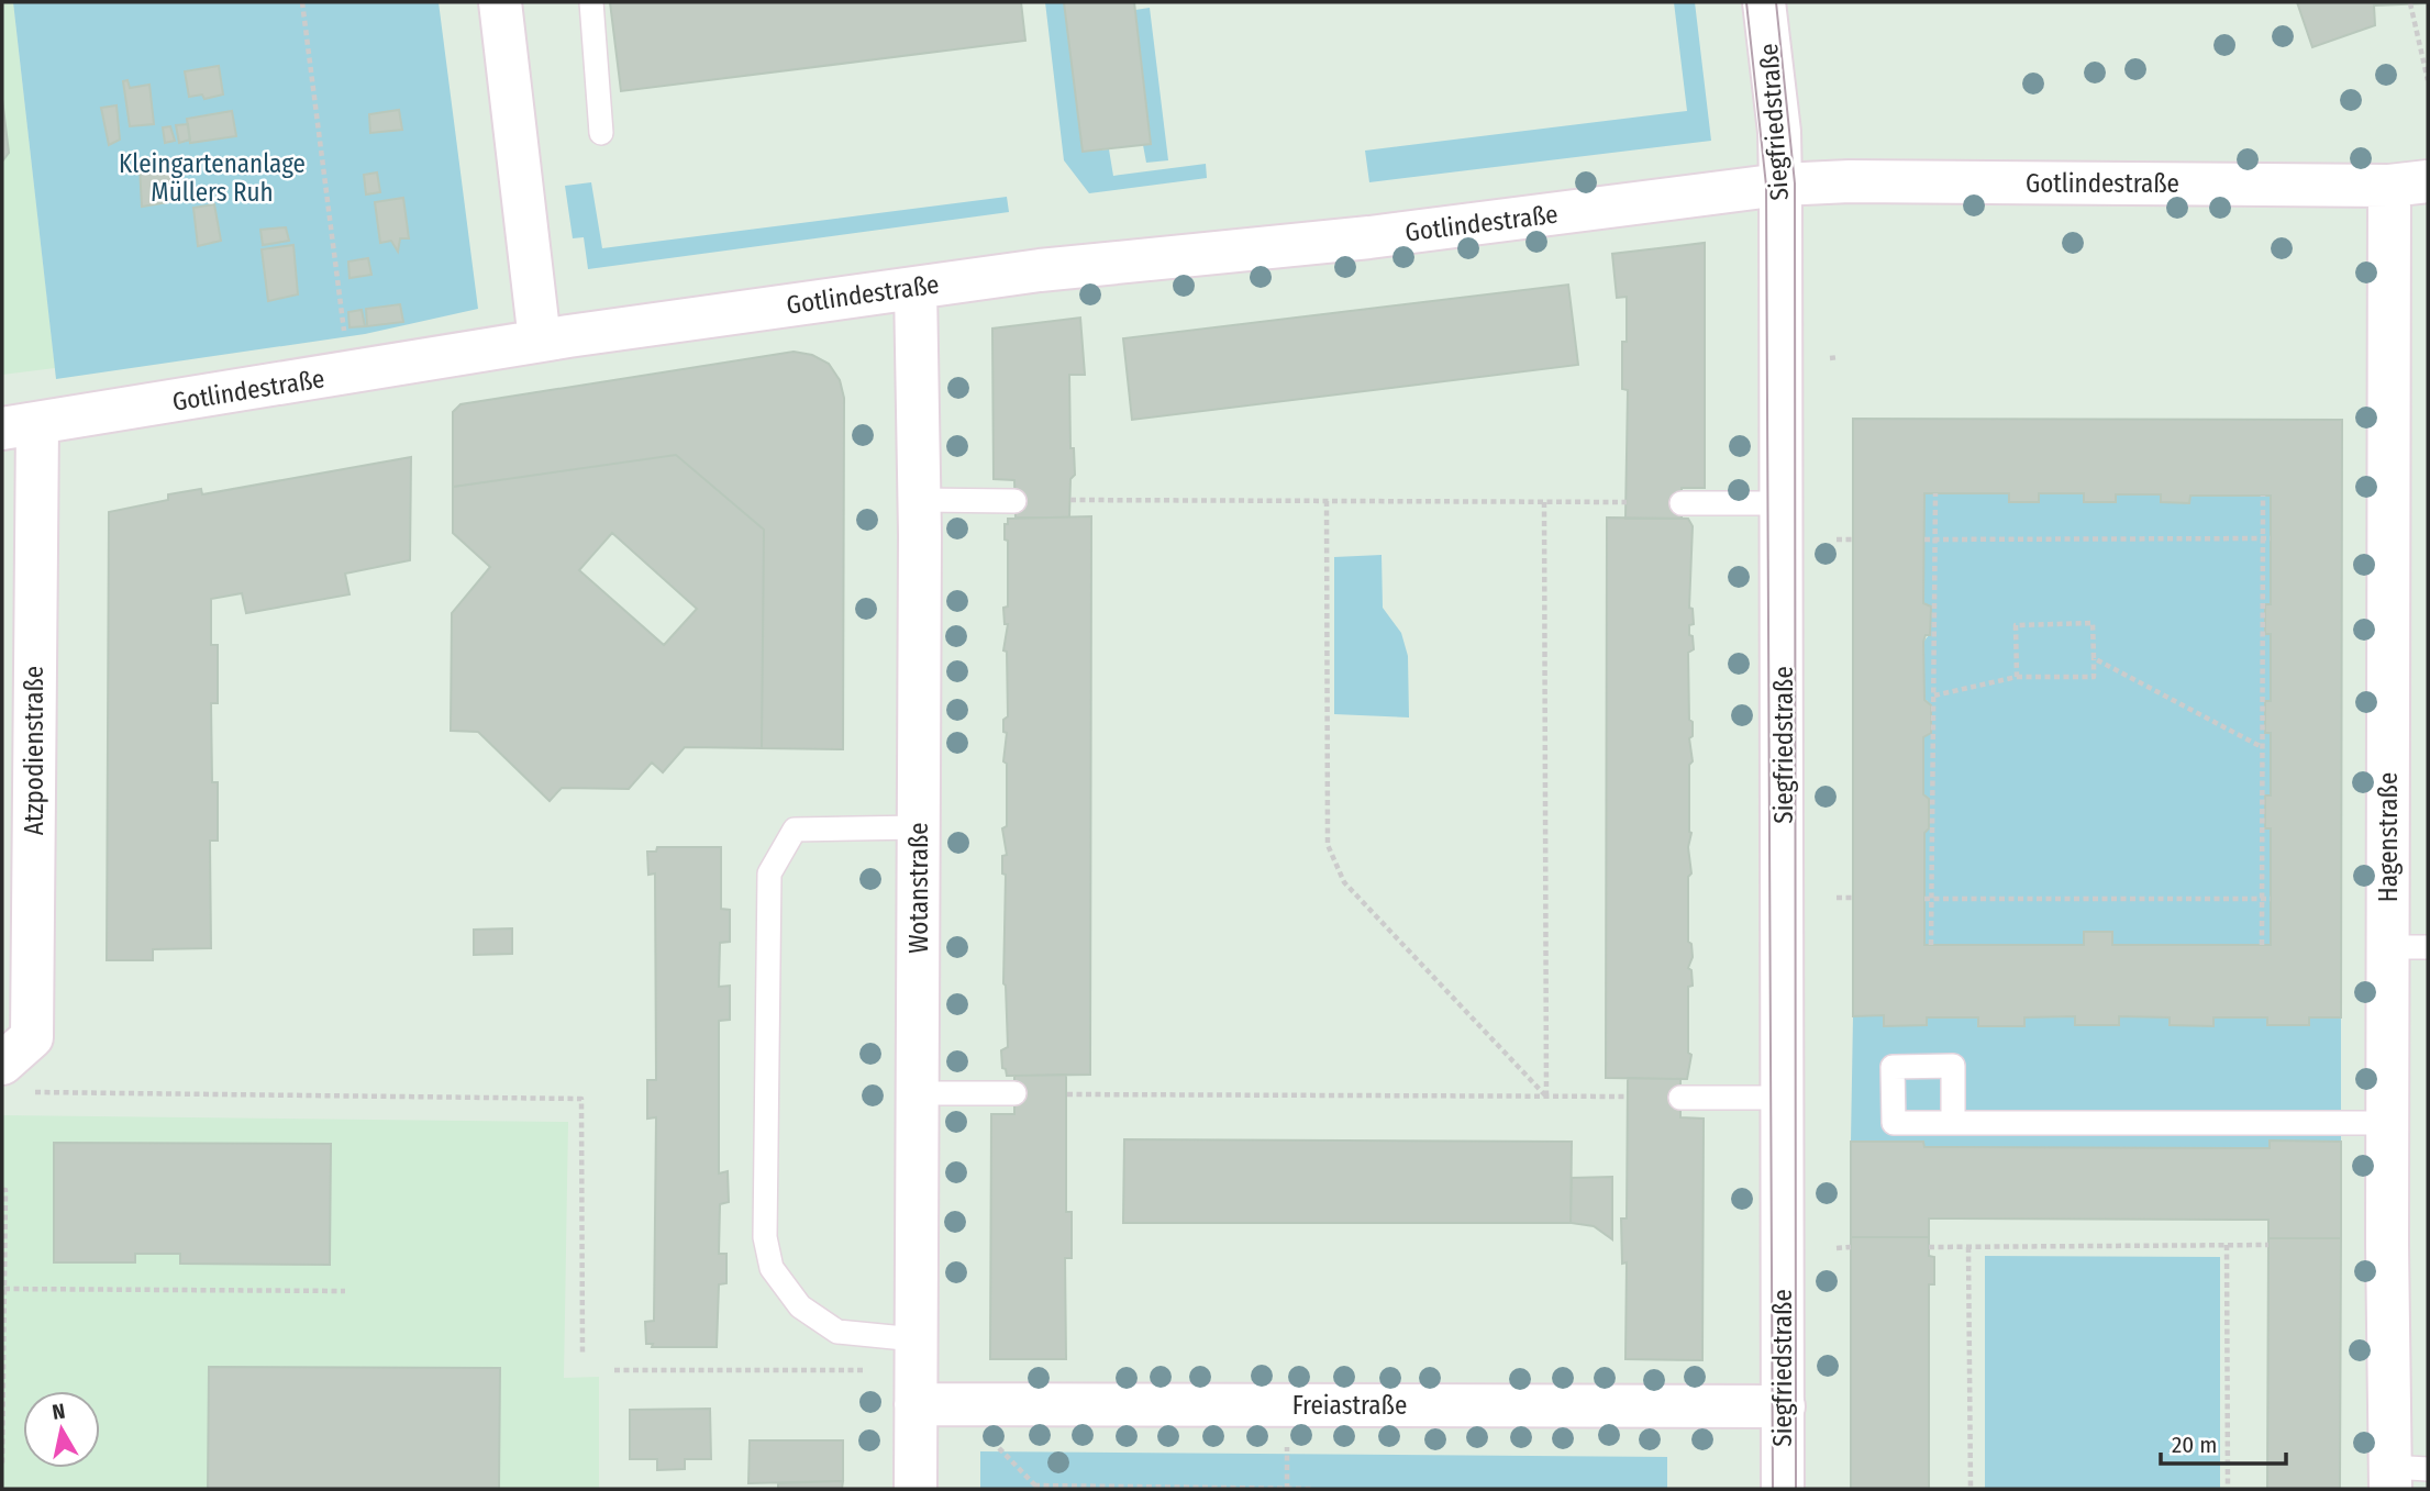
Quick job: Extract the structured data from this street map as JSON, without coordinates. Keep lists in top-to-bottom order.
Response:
{
  "streets": {
    "street": [
      "Siegfriedstraße",
      "Gotlindestraße",
      "Atzpodienstraße",
      "Hagenstraße",
      "Wotanstraße",
      "Freiastraße"
    ]
  },
  "crossings": [
    ["Siegfriedstraße", "Gotlindestraße"],
    ["Siegfriedstraße", "Freiastraße"],
    ["Gotlindestraße", "Atzpodienstraße"],
    ["Gotlindestraße", "Hagenstraße"],
    ["Gotlindestraße", "Wotanstraße"],
    ["Wotanstraße", "Freiastraße"]
  ],
  "parks": ["Kleingartenanlage Müllers Ruh"],
  "scale_bar": "20 m",
  "north": "top"
}
